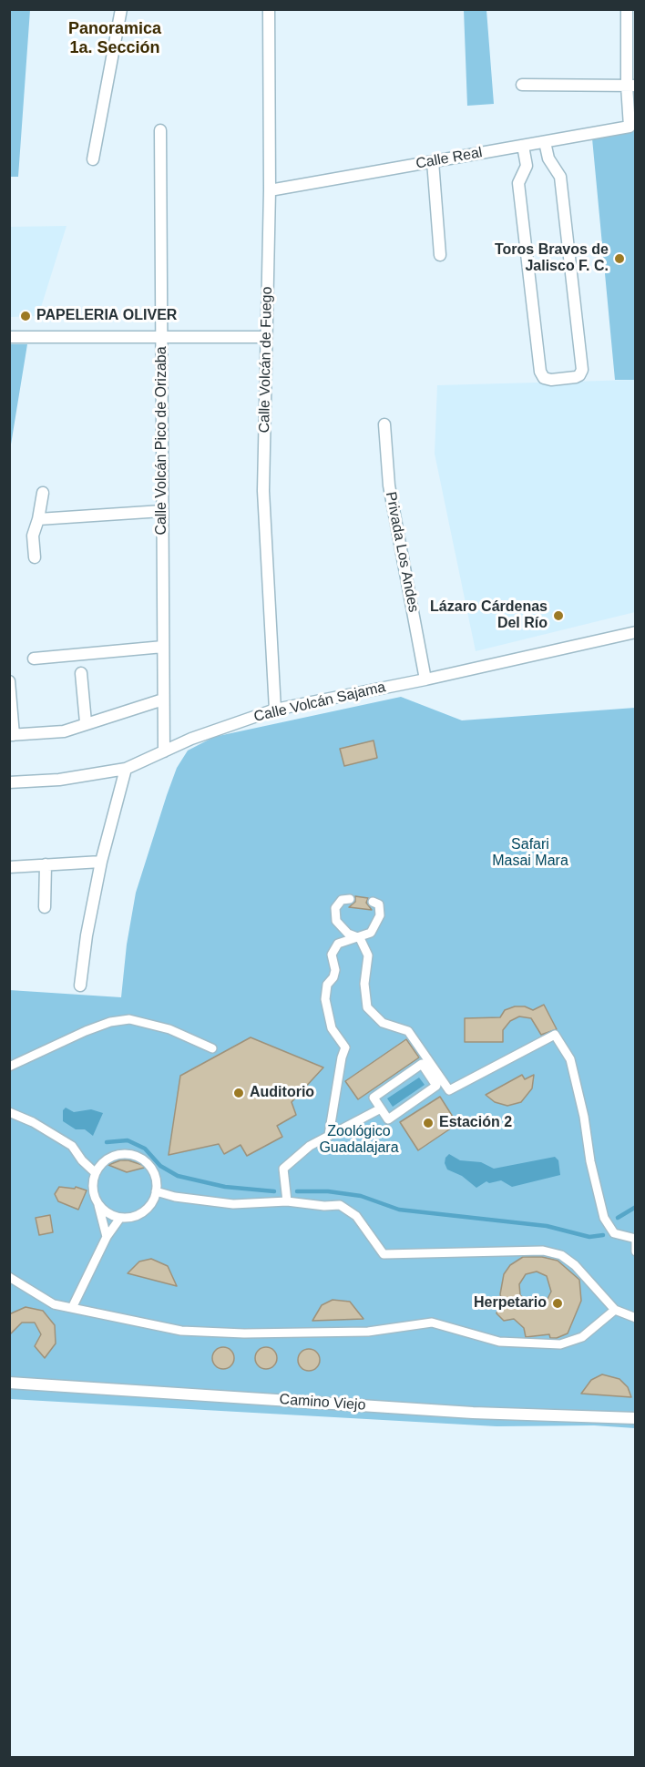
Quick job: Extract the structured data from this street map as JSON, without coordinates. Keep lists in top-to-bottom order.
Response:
{
  "streets": {
    "street": [
      "Calle Real",
      "Calle Volcán de Fuego",
      "Calle Volcán Pico de Orizaba",
      "Privada Los Andes",
      "Calle Volcán Sajama",
      "Camino Viejo"
    ]
  },
  "crossings": [
    ["Calle Real", "Calle Volcán de Fuego"],
    ["Calle Volcán de Fuego", "Calle Volcán Sajama"],
    ["Calle Volcán Pico de Orizaba", "Calle Volcán Sajama"],
    ["Privada Los Andes", "Calle Volcán Sajama"]
  ],
  "districts": ["Panoramica 1a. Sección"],
  "parks": ["Safari Masai Mara", "Zoológico Guadalajara"],
  "places": [
    "Toros Bravos de Jalisco F. C.",
    "PAPELERIA OLIVER",
    "Lázaro Cárdenas Del Río",
    "Auditorio",
    "Estación 2",
    "Herpetario"
  ]
}
